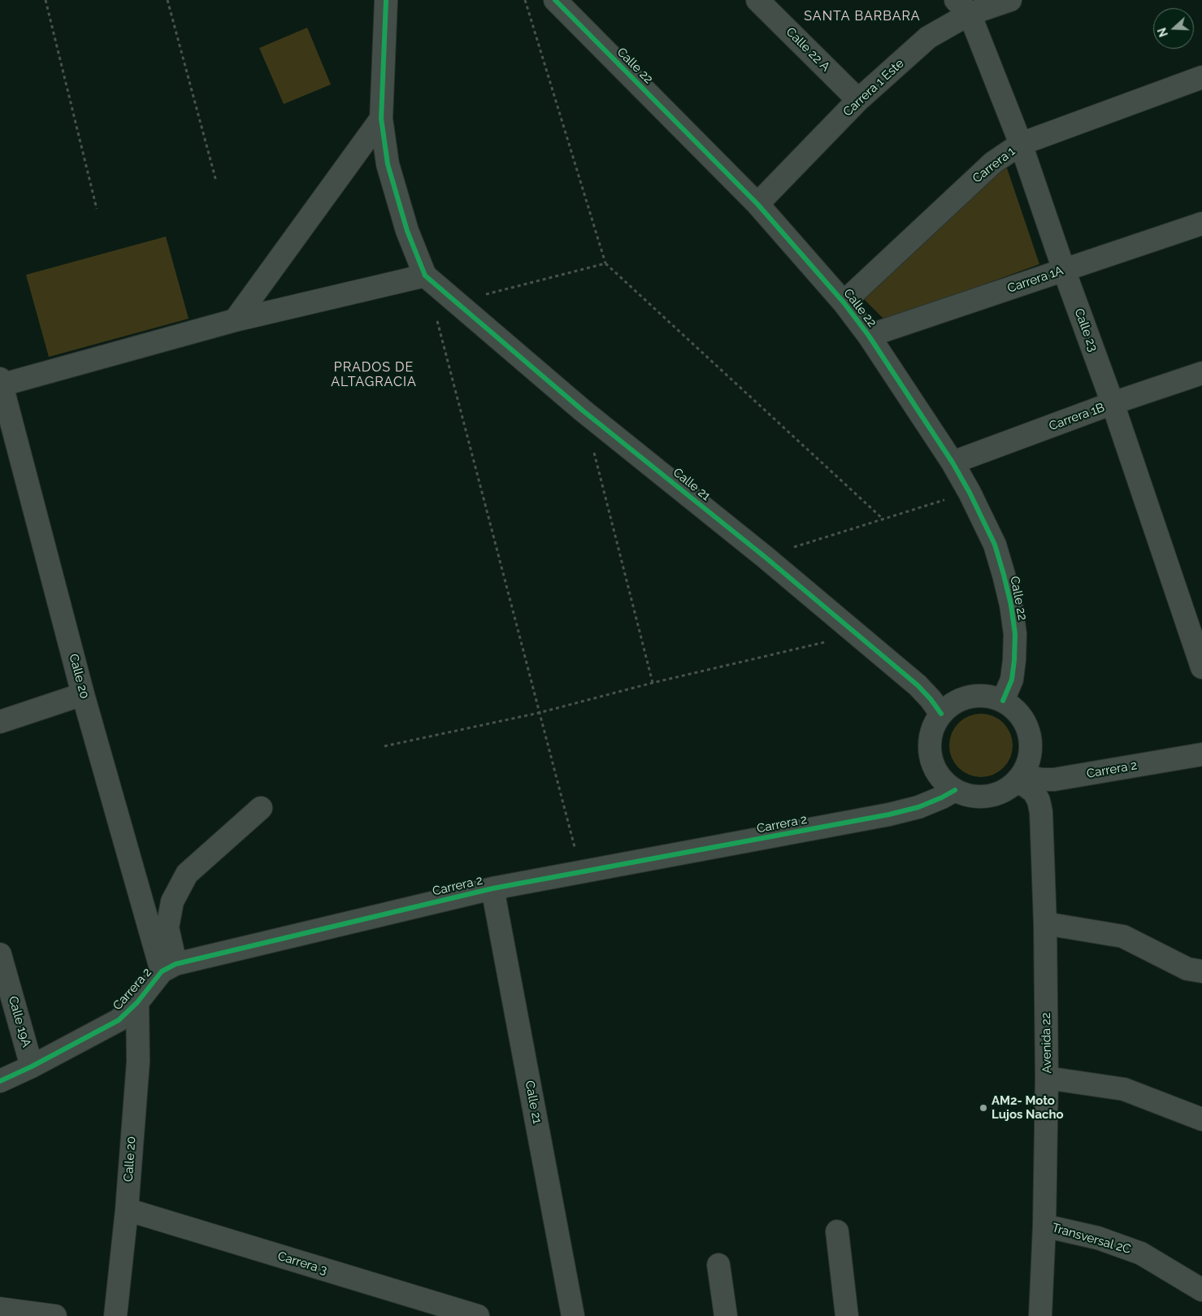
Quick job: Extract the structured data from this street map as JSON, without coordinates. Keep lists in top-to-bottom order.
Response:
{
  "streets": {
    "street": [
      "Calle 22 A",
      "Calle 22",
      "Carrera 1 Este",
      "Carrera 1",
      "Carrera 1A",
      "Calle 23",
      "Carrera 1B",
      "Calle 21",
      "Calle 20",
      "Carrera 2",
      "Calle 19A",
      "Avenida 22",
      "Transversal 2C",
      "Carrera 3"
    ]
  },
  "crossings": [
    ["Calle 22 A", "Carrera 1 Este"],
    ["Calle 22", "Carrera 1 Este"],
    ["Calle 22", "Carrera 1"],
    ["Calle 22", "Carrera 1A"],
    ["Calle 22", "Carrera 1B"],
    ["Calle 22", "Calle 21"],
    ["Calle 22", "Carrera 2"],
    ["Calle 22", "Avenida 22"],
    ["Carrera 1 Este", "Calle 23"],
    ["Carrera 1", "Calle 23"],
    ["Carrera 1A", "Calle 23"],
    ["Calle 23", "Carrera 1B"],
    ["Calle 21", "Carrera 2"],
    ["Calle 21", "Avenida 22"],
    ["Calle 20", "Carrera 2"],
    ["Calle 20", "Carrera 3"],
    ["Carrera 2", "Calle 19A"],
    ["Carrera 2", "Avenida 22"],
    ["Avenida 22", "Transversal 2C"]
  ],
  "districts": ["SANTA BARBARA", "PRADOS DE ALTAGRACIA"],
  "places": ["AM2- Moto Lujos Nacho"],
  "north": "left"
}
